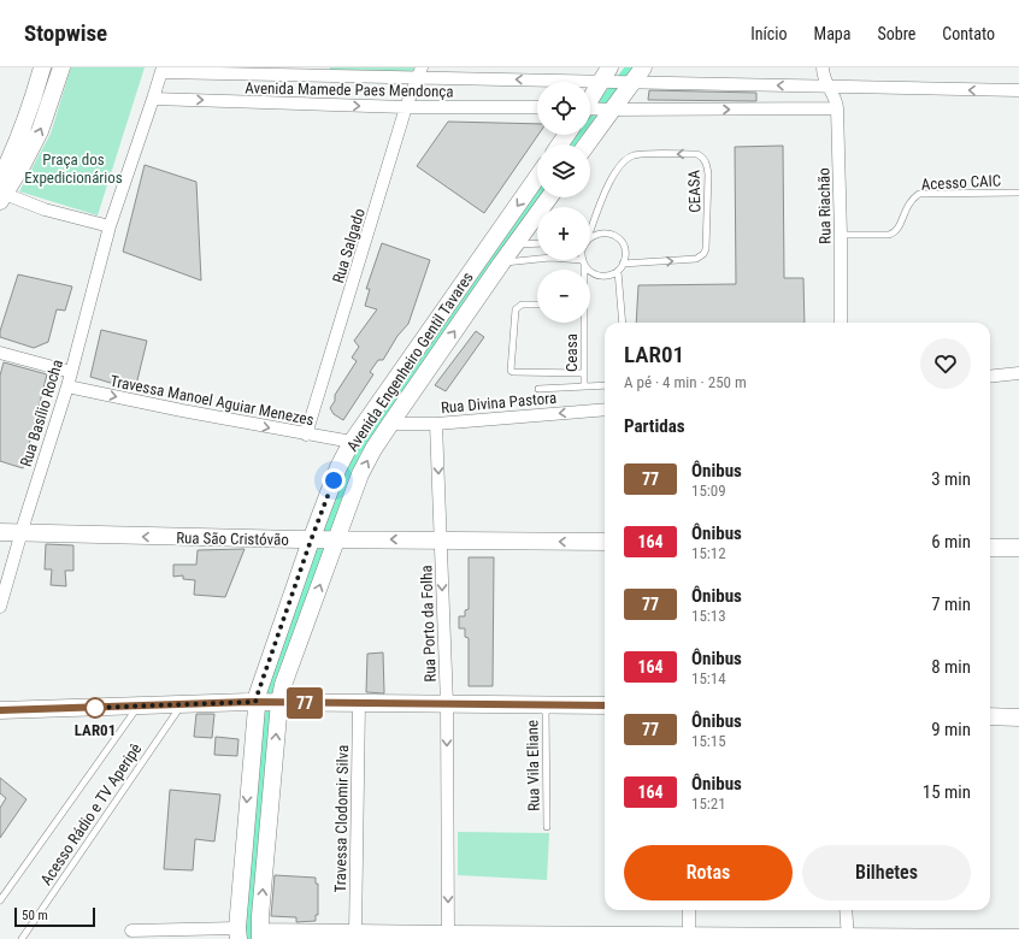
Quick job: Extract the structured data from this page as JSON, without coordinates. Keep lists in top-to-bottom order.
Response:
{
  "streets": {
    "main road": ["Avenida Engenheiro Gentil Tavares", "Rua São Cristóvão"],
    "street": [
      "Avenida Mamede Paes Mendonça",
      "Rua Riachão",
      "Rua Salgado",
      "Travessa Manoel Aguiar Menezes",
      "Rua Divina Pastora",
      "Rua Basílio Rocha",
      "Rua Porto da Folha",
      "Travessa Clodomir Silva"
    ],
    "lane": [
      "Acesso CAIC",
      "CEASA",
      "Ceasa",
      "Rua Vila Eliane",
      "Acesso Rádio e TV Aperipê"
    ]
  },
  "crossings": [
    ["Avenida Mamede Paes Mendonça", "Rua Riachão"],
    ["Avenida Mamede Paes Mendonça", "Rua Salgado"],
    ["Acesso CAIC", "Rua Riachão"],
    ["Rua Salgado", "Travessa Manoel Aguiar Menezes"],
    ["Avenida Engenheiro Gentil Tavares", "Travessa Manoel Aguiar Menezes"],
    ["Avenida Engenheiro Gentil Tavares", "Rua Divina Pastora"],
    ["Avenida Engenheiro Gentil Tavares", "Rua São Cristóvão"],
    ["Travessa Manoel Aguiar Menezes", "Rua Basílio Rocha"],
    ["Rua Divina Pastora", "Rua Porto da Folha"],
    ["Rua Basílio Rocha", "Rua São Cristóvão"],
    ["Rua São Cristóvão", "Rua Porto da Folha"]
  ],
  "one_way": [
    "Travessa Manoel Aguiar Menezes",
    "Rua Divina Pastora",
    "Rua São Cristóvão",
    "Rua Porto da Folha"
  ],
  "parks": ["Praça dos Expedicionários"],
  "places": ["LAR01"],
  "lines": ["bus line 77"],
  "scale_bar": "50 m",
  "page": {
    "header": "Stopwise",
    "nav": [
      "Início",
      "Mapa",
      "Sobre",
      "Contato"
    ],
    "on_map": "77",
    "map_buttons": ["+", "−"],
    "heading": [
      ["LAR01", "A pé · 4 min · 250 m"],
      "Partidas"
    ],
    "list": [
      {
        "mark": "77",
        "name": "Ônibus",
        "note": "15:09",
        "value": "3 min"
      },
      {
        "mark": "164",
        "name": "Ônibus",
        "note": "15:12",
        "value": "6 min"
      },
      {
        "mark": "77",
        "name": "Ônibus",
        "note": "15:13",
        "value": "7 min"
      },
      {
        "mark": "164",
        "name": "Ônibus",
        "note": "15:14",
        "value": "8 min"
      },
      {
        "mark": "77",
        "name": "Ônibus",
        "note": "15:15",
        "value": "9 min"
      },
      {
        "mark": "164",
        "name": "Ônibus",
        "note": "15:21",
        "value": "15 min"
      }
    ],
    "buttons": ["Rotas", "Bilhetes"],
    "scale": "50 m"
  }
}
